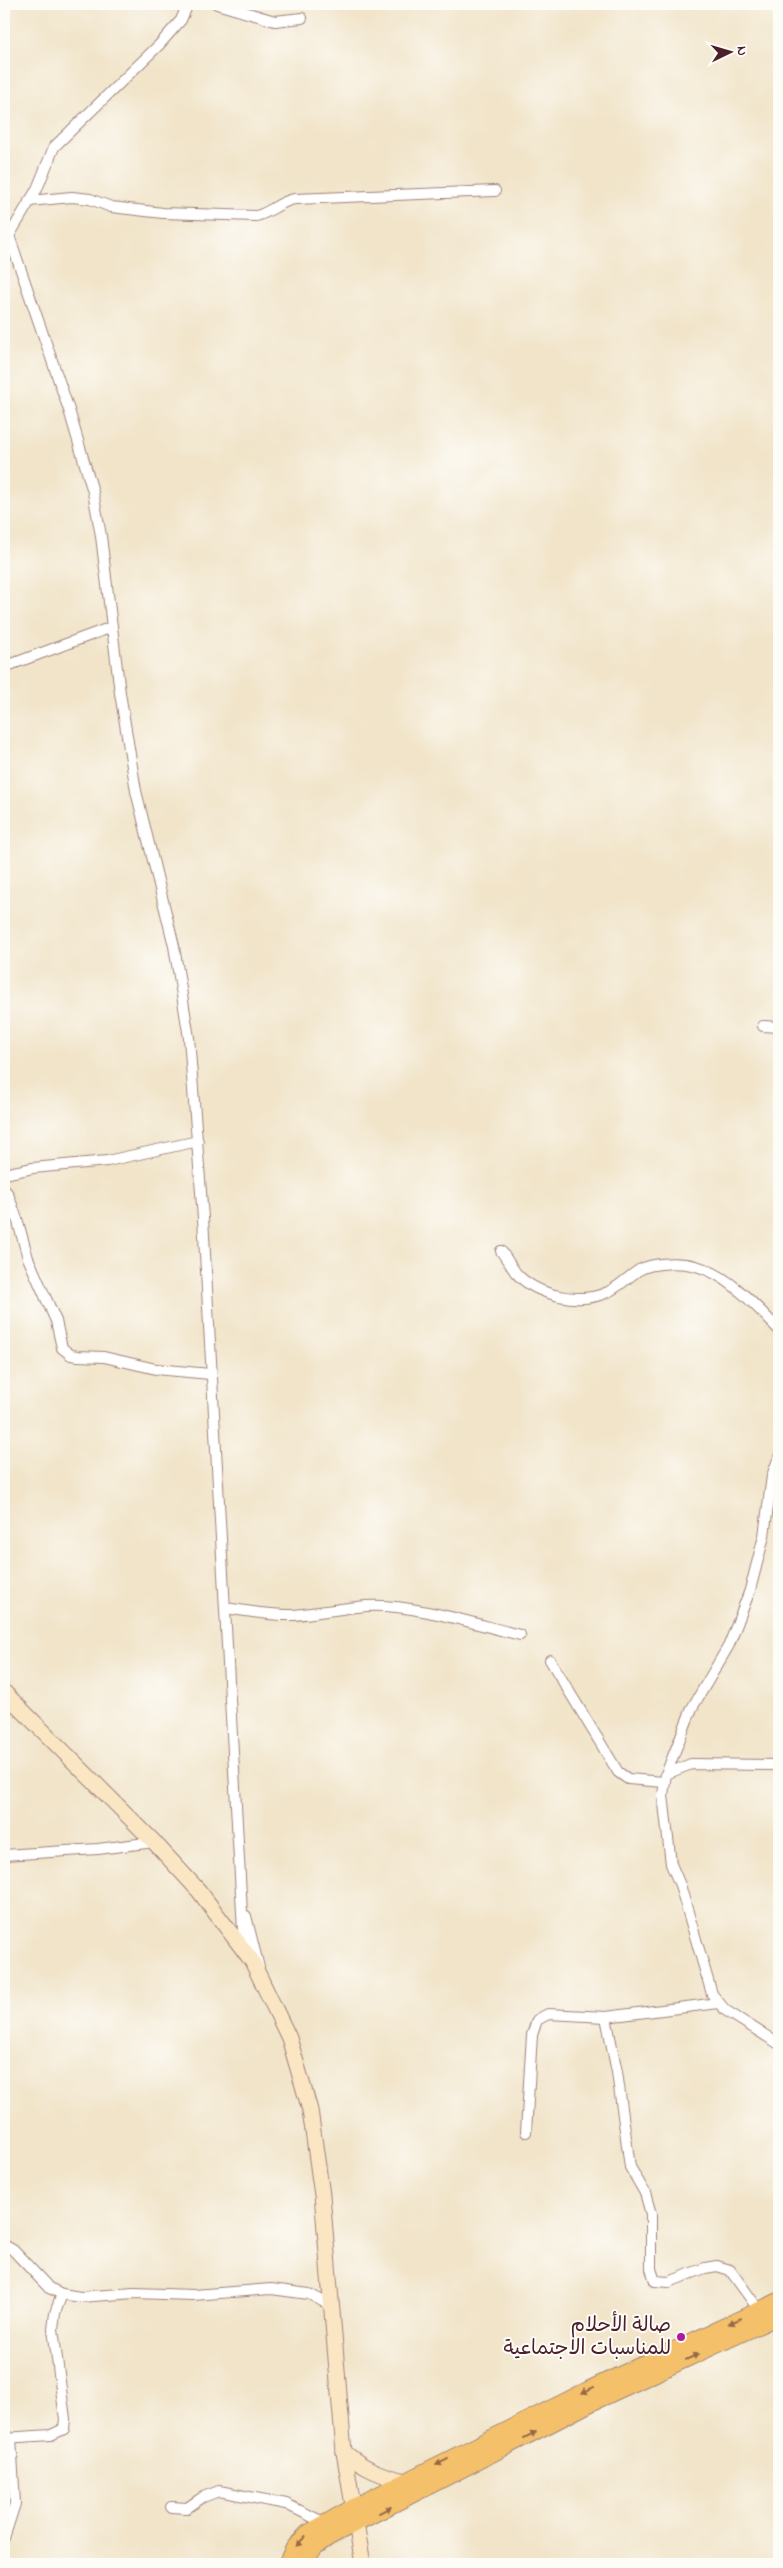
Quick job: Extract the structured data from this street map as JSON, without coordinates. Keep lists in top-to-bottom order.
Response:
{
  "places": ["صالة الأحلام للمناسبات الاجتماعية"],
  "north": "right"
}
